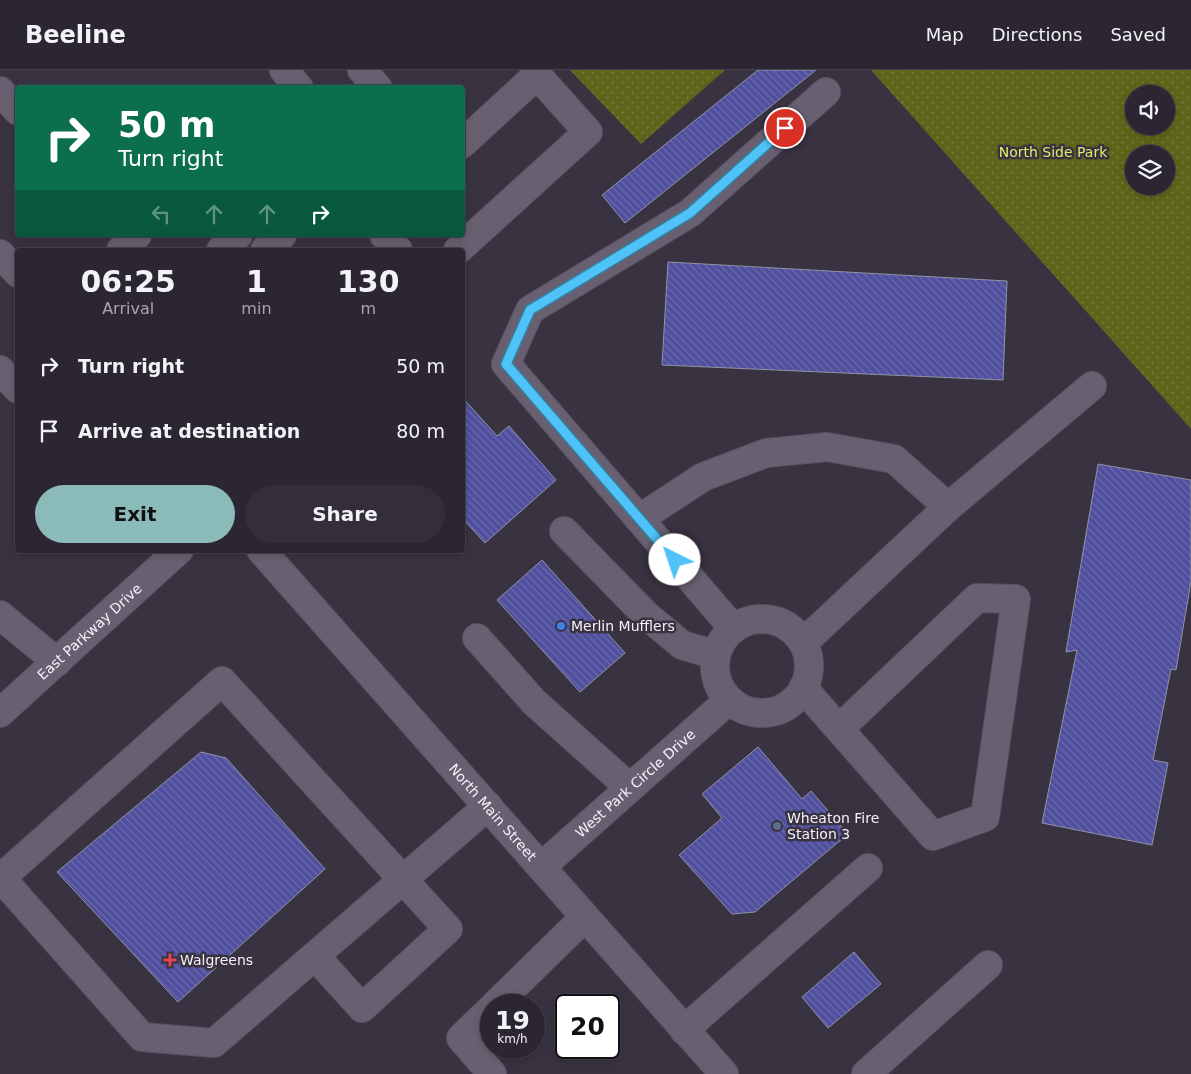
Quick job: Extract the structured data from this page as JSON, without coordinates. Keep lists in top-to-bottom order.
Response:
{
  "streets": {
    "street": ["East Parkway Drive", "West Park Circle Drive", "North Main Street"]
  },
  "crossings": [
    ["West Park Circle Drive", "North Main Street"]
  ],
  "parks": ["North Side Park"],
  "places": {
    "other": ["Merlin Mufflers", "Wheaton Fire Station 3"],
    "health": ["Walgreens"]
  },
  "page": {
    "header": "Beeline",
    "nav": ["Map", "Directions", "Saved"],
    "turn": ["50 m", "Turn right"],
    "eta": [
      "06:25",
      "Arrival",
      "1",
      "min",
      "130",
      "m"
    ],
    "list": [
      {
        "name": "Turn right",
        "value": "50 m"
      },
      {
        "name": "Arrive at destination",
        "value": "80 m"
      }
    ],
    "buttons": ["Exit", "Share"],
    "speed": "19 km/h",
    "limit": "20"
  }
}
